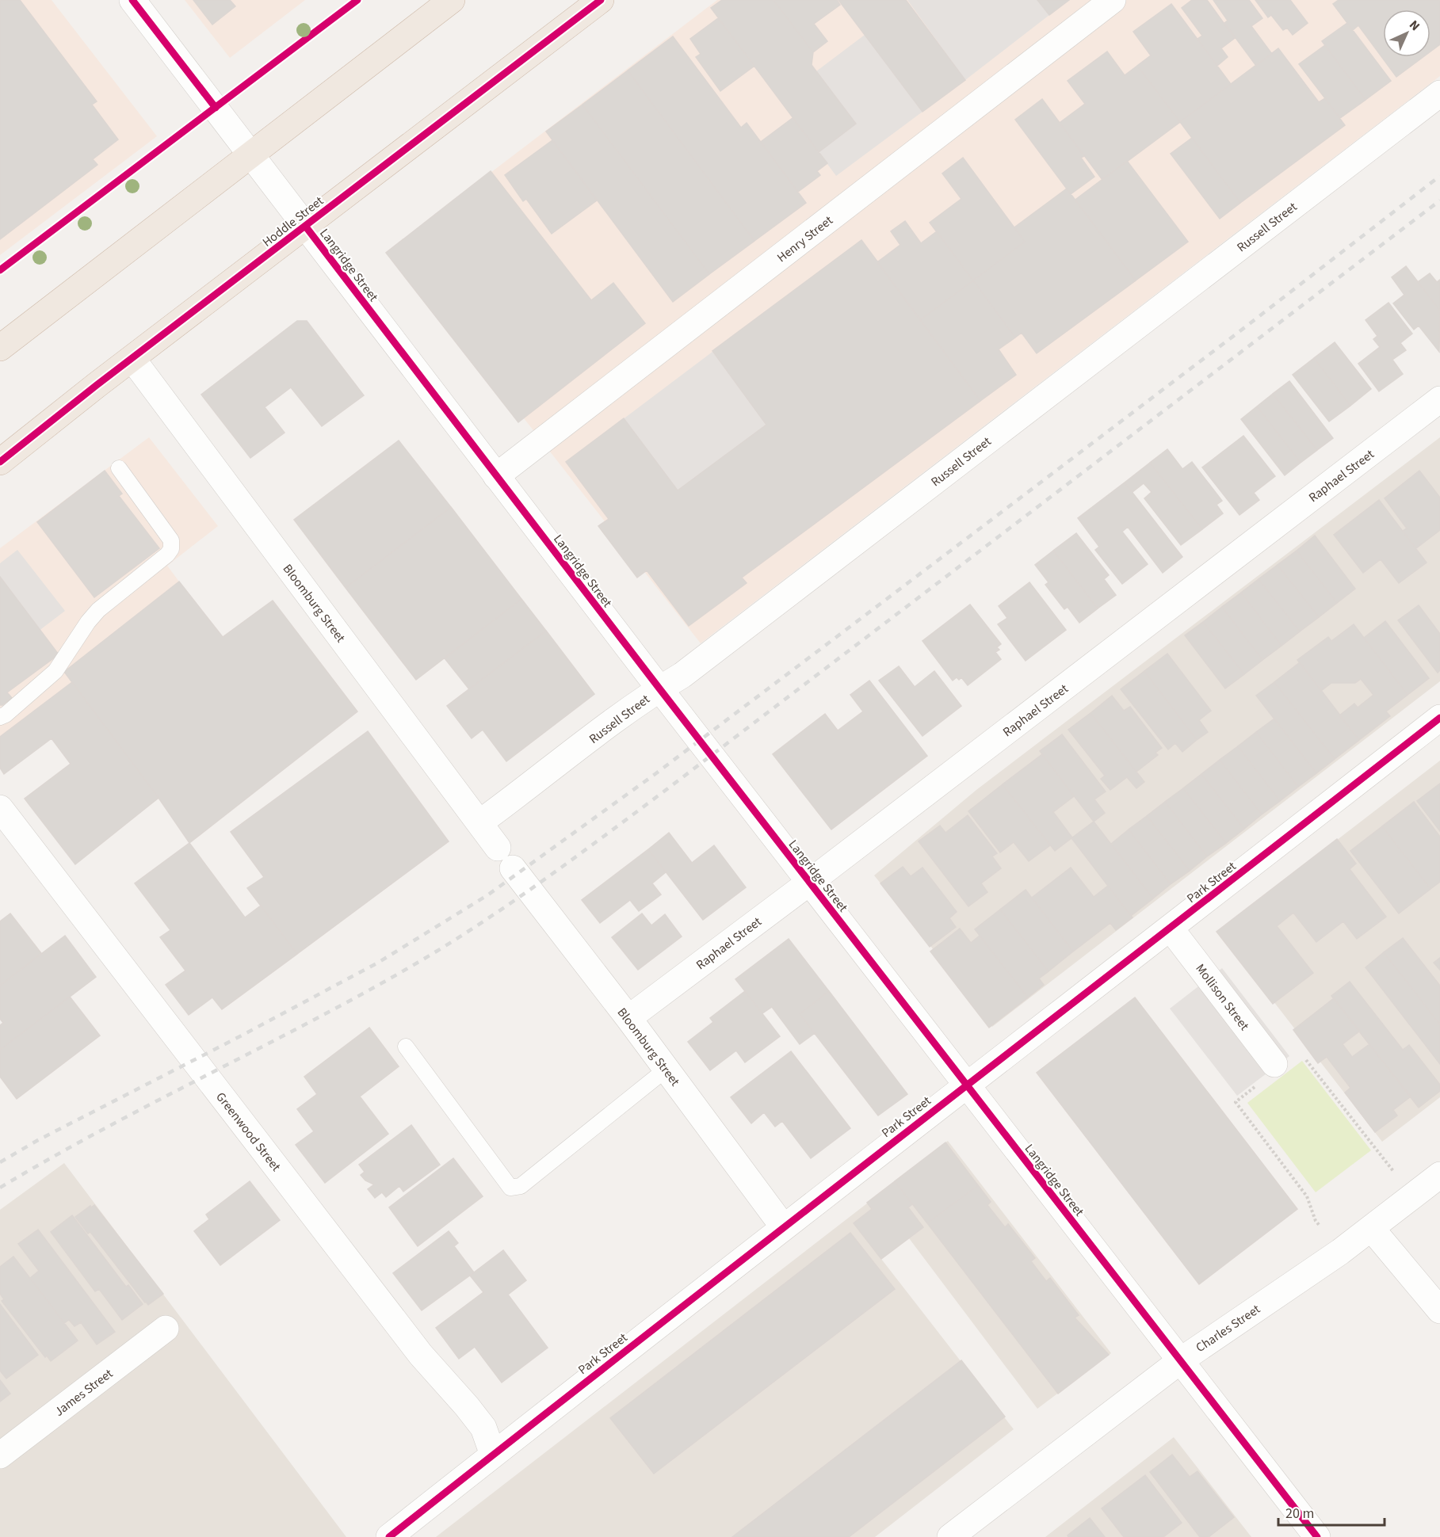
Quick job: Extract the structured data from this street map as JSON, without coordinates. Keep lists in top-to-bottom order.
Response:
{
  "streets": {
    "highway": ["Hoddle Street"],
    "street": [
      "Russell Street",
      "Henry Street",
      "Langridge Street",
      "Raphael Street",
      "Bloomburg Street",
      "Park Street",
      "Mollison Street",
      "Greenwood Street",
      "Charles Street",
      "James Street"
    ]
  },
  "crossings": [
    ["Hoddle Street", "Langridge Street"],
    ["Hoddle Street", "Bloomburg Street"],
    ["Russell Street", "Langridge Street"],
    ["Russell Street", "Bloomburg Street"],
    ["Henry Street", "Langridge Street"],
    ["Langridge Street", "Raphael Street"],
    ["Langridge Street", "Park Street"],
    ["Langridge Street", "Charles Street"],
    ["Raphael Street", "Bloomburg Street"],
    ["Bloomburg Street", "Park Street"],
    ["Park Street", "Mollison Street"],
    ["Park Street", "Greenwood Street"]
  ],
  "scale_bar": "20 m",
  "north": "top right"
}
